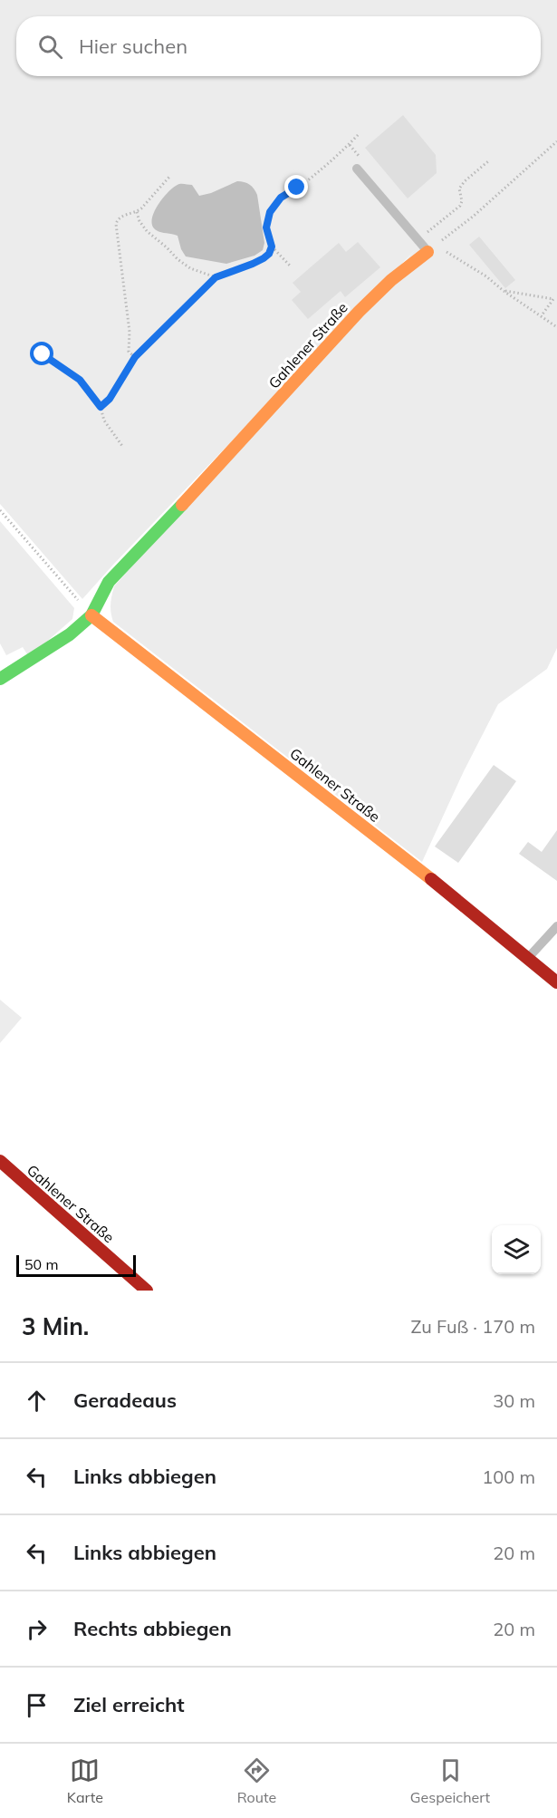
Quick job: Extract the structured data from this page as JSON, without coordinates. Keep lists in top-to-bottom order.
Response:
{
  "streets": {
    "street": ["Gahlener Straße"]
  },
  "scale_bar": "50 m",
  "page": {
    "search": "Hier suchen",
    "scale": "50 m",
    "heading": ["3 Min.", "Zu Fuß · 170 m"],
    "list": [
      ["Geradeaus", "30 m"],
      ["Links abbiegen", "100 m"],
      ["Links abbiegen", "20 m"],
      ["Rechts abbiegen", "20 m"],
      "Ziel erreicht"
    ],
    "nav": ["Karte", "Route", "Gespeichert"]
  }
}
